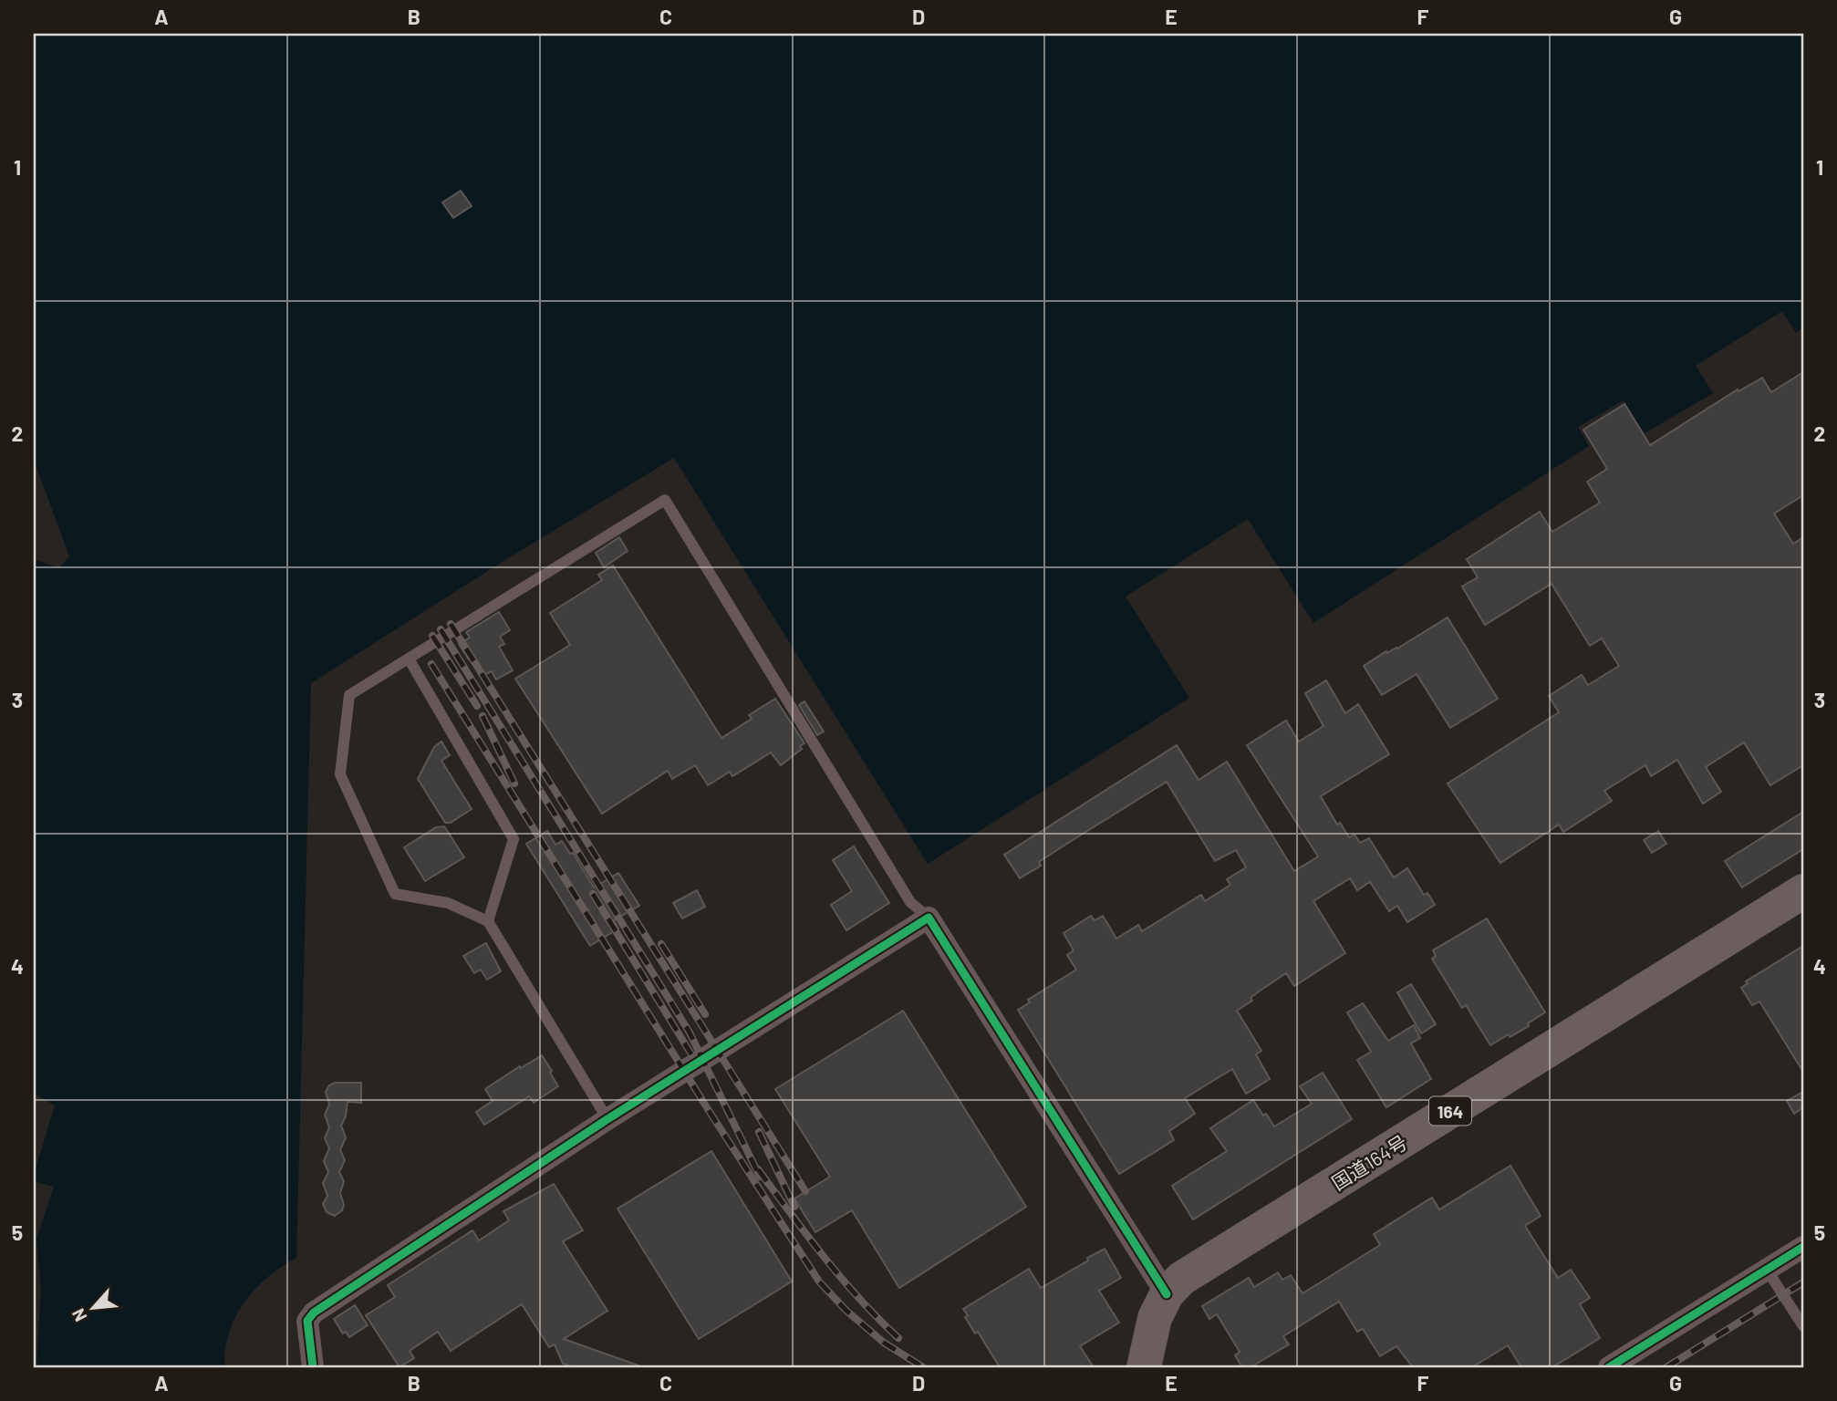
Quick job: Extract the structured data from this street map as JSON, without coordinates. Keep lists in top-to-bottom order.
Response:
{
  "streets": {
    "highway": ["164", "国道164号"]
  },
  "north": "bottom left",
  "grid": {
    "columns": [
      "A",
      "B",
      "C",
      "D",
      "E",
      "F",
      "G"
    ],
    "rows": [
      "1",
      "2",
      "3",
      "4",
      "5"
    ]
  }
}
